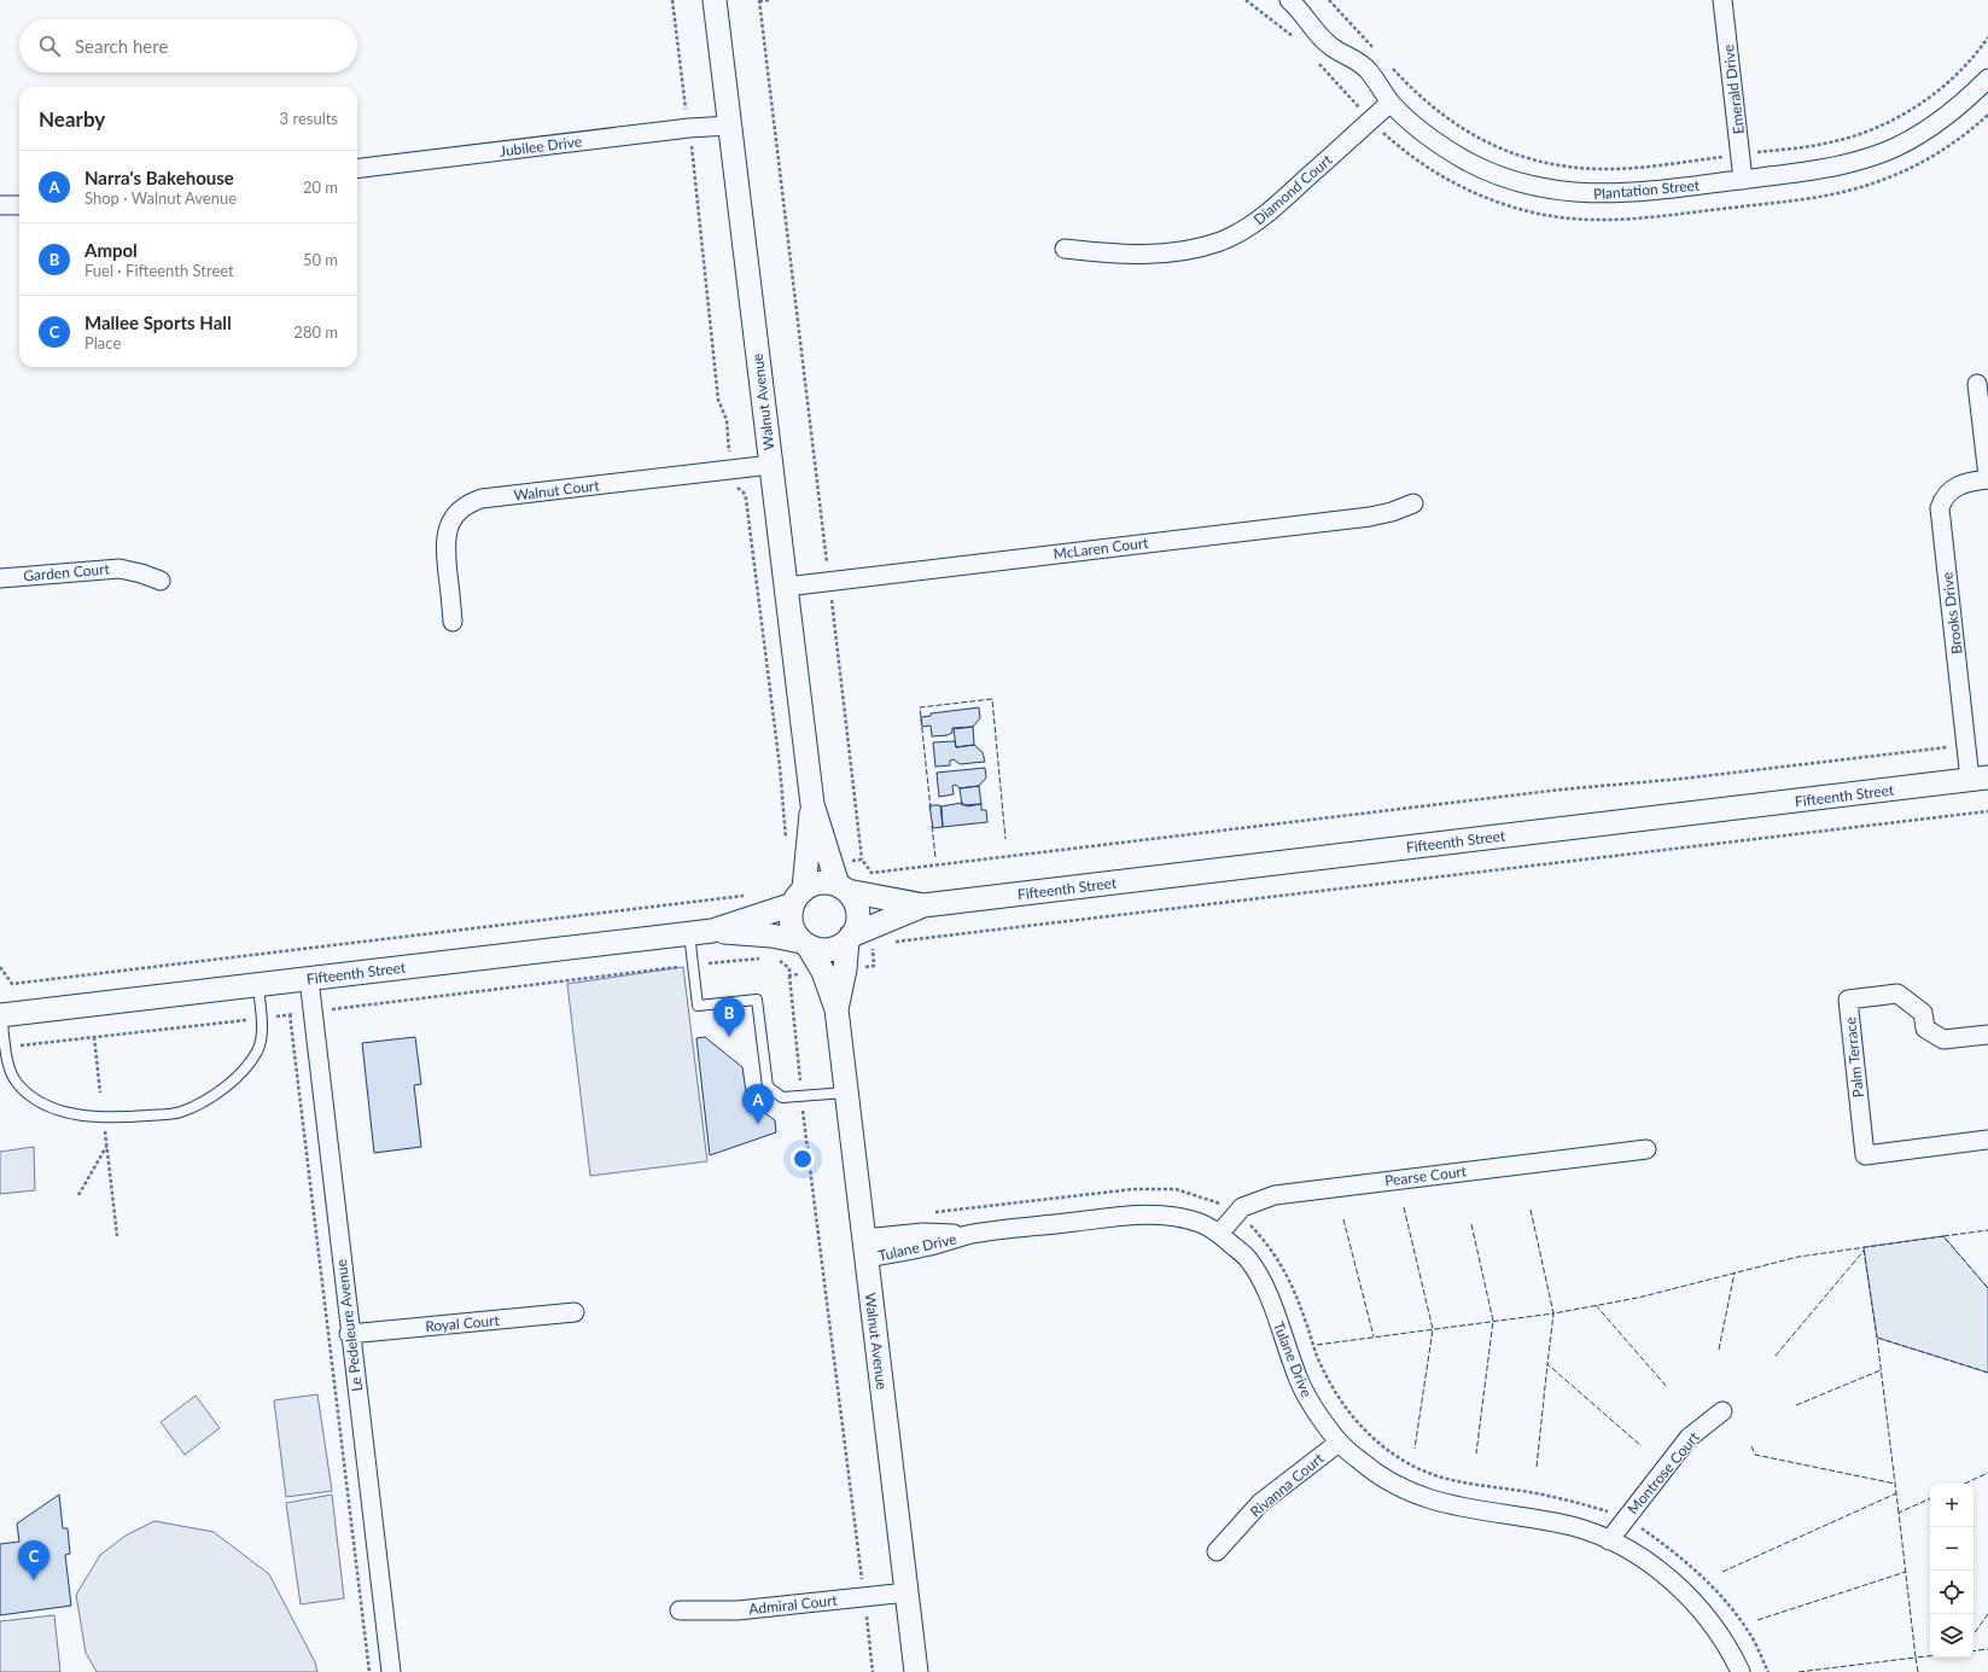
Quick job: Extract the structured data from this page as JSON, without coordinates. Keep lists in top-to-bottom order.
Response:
{
  "streets": {
    "street": [
      "Emerald Drive",
      "Jubilee Drive",
      "Diamond Court",
      "Plantation Street",
      "Walnut Avenue",
      "Walnut Court",
      "McLaren Court",
      "Garden Court",
      "Brooks Drive",
      "Fifteenth Street",
      "Palm Terrace",
      "Pearse Court",
      "Tulane Drive",
      "Royal Court",
      "Le Pedeleure Avenue",
      "Montrose Court",
      "Rivanna Court",
      "Admiral Court"
    ]
  },
  "crossings": [
    ["Emerald Drive", "Plantation Street"],
    ["Jubilee Drive", "Walnut Avenue"],
    ["Diamond Court", "Plantation Street"],
    ["Walnut Avenue", "Walnut Court"],
    ["Walnut Avenue", "McLaren Court"],
    ["Walnut Avenue", "Fifteenth Street"],
    ["Walnut Avenue", "Tulane Drive"],
    ["Walnut Avenue", "Admiral Court"],
    ["Brooks Drive", "Fifteenth Street"],
    ["Fifteenth Street", "Le Pedeleure Avenue"],
    ["Pearse Court", "Tulane Drive"],
    ["Tulane Drive", "Montrose Court"],
    ["Tulane Drive", "Rivanna Court"],
    ["Royal Court", "Le Pedeleure Avenue"]
  ],
  "page": {
    "search": "Search here",
    "heading": ["Nearby", "3 results"],
    "list": [
      {
        "mark": "A",
        "name": "Narra's Bakehouse",
        "note": "Shop · Walnut Avenue",
        "value": "20 m"
      },
      {
        "mark": "B",
        "name": "Ampol",
        "note": "Fuel · Fifteenth Street",
        "value": "50 m"
      },
      {
        "mark": "C",
        "name": "Mallee Sports Hall",
        "note": "Place",
        "value": "280 m"
      }
    ],
    "pins": ["B", "A", "C"],
    "map_buttons": ["+", "−"]
  }
}
